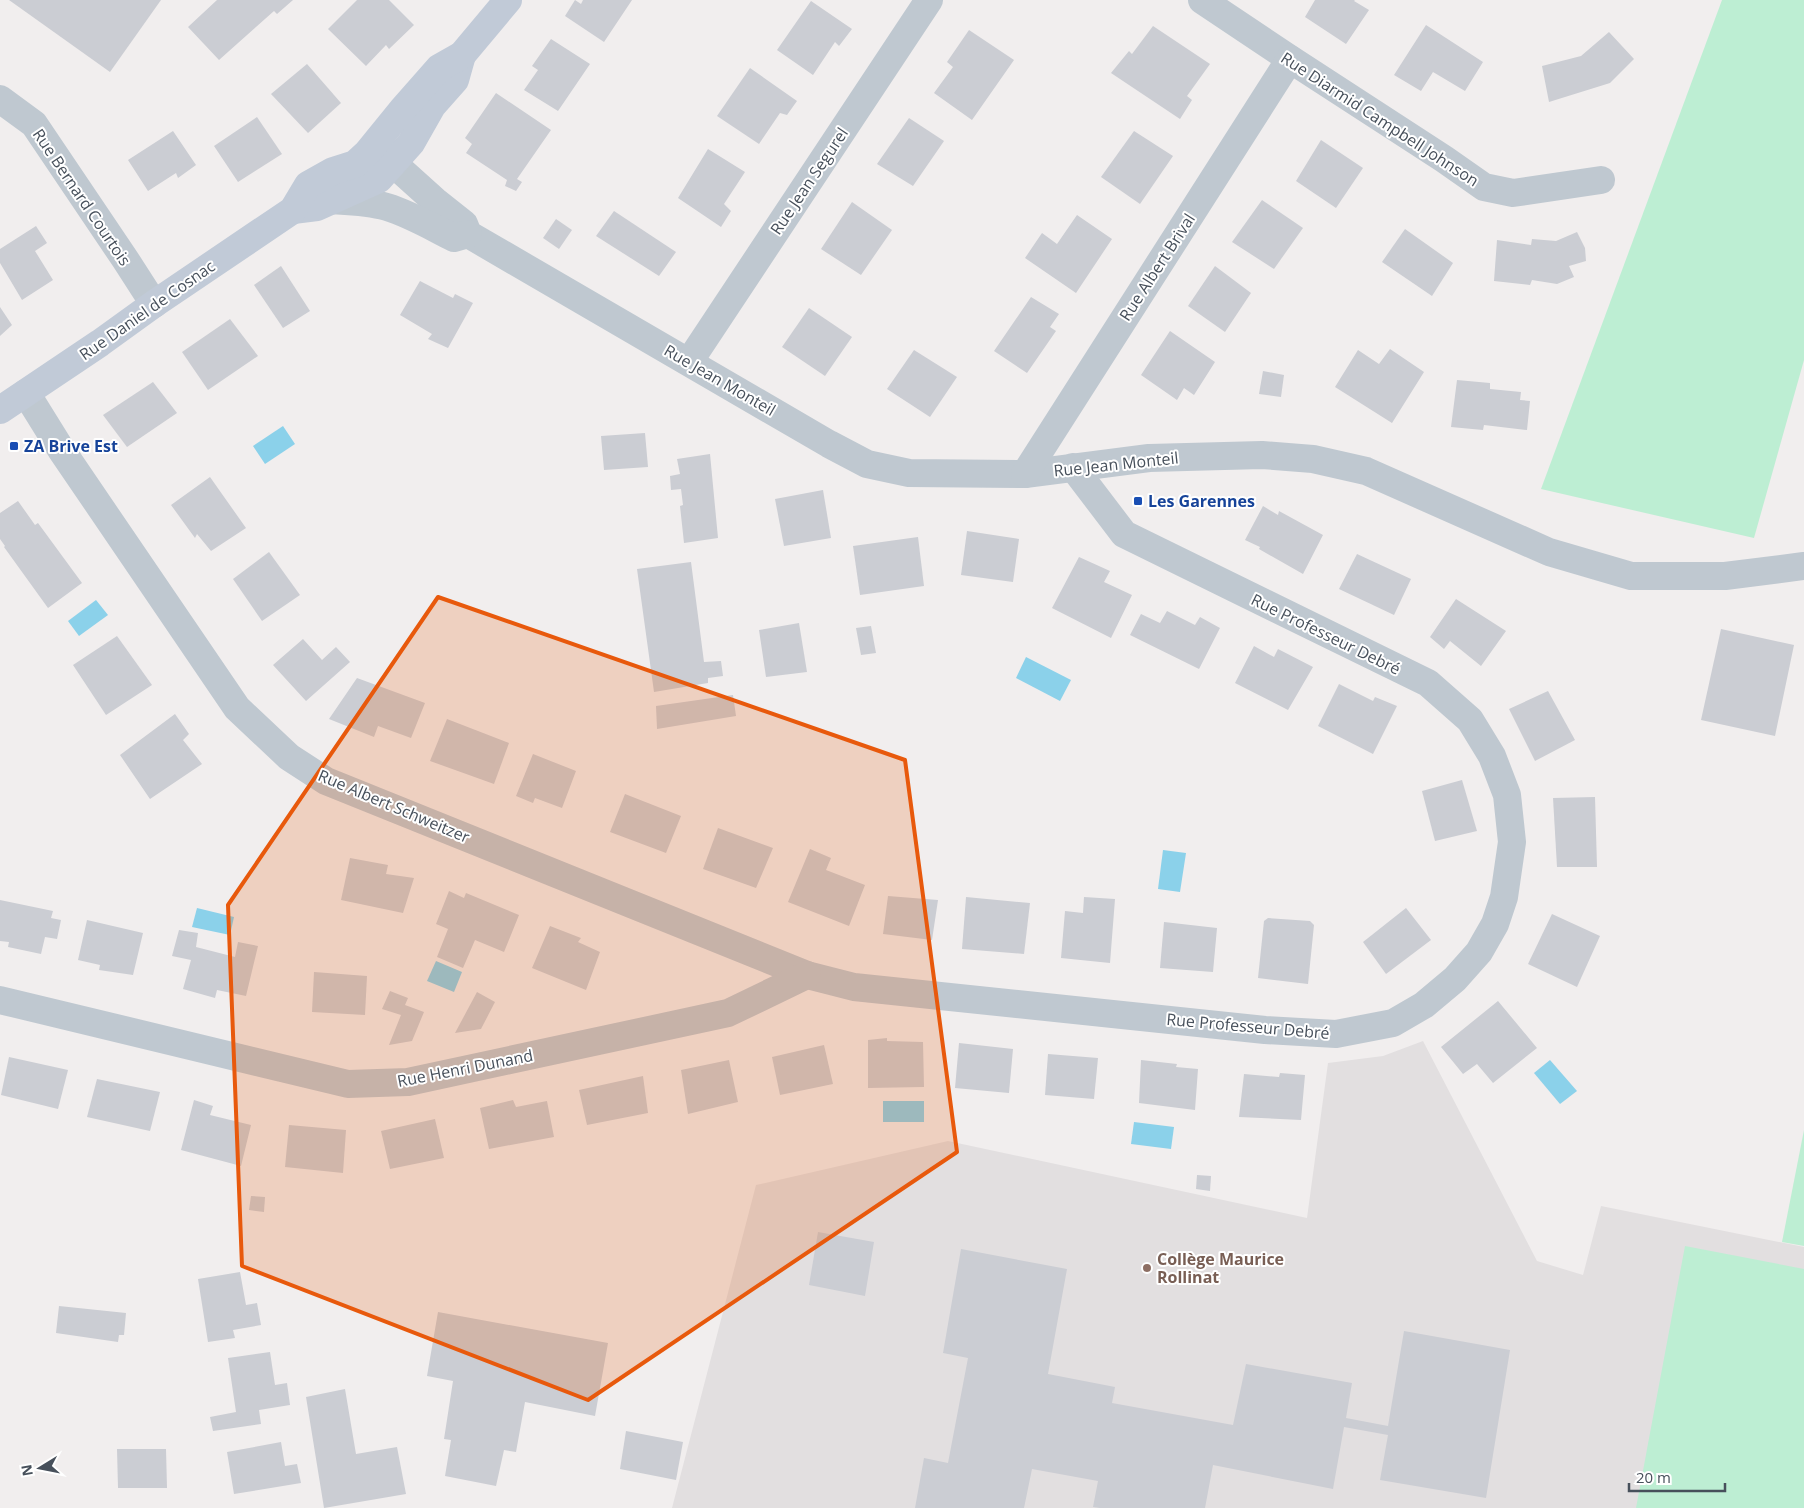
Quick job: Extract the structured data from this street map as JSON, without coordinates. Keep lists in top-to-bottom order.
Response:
{
  "streets": {
    "street": [
      "Rue Diarmid Campbell Johnson",
      "Rue Jean Segurel",
      "Rue Bernard Courtois",
      "Rue Albert Brival",
      "Rue Daniel de Cosnac",
      "Rue Jean Monteil",
      "Rue Professeur Debré",
      "Rue Albert Schweitzer",
      "Rue Henri Dunand"
    ]
  },
  "crossings": [
    ["Rue Diarmid Campbell Johnson", "Rue Albert Brival"],
    ["Rue Jean Segurel", "Rue Jean Monteil"],
    ["Rue Bernard Courtois", "Rue Daniel de Cosnac"],
    ["Rue Albert Brival", "Rue Jean Monteil"],
    ["Rue Daniel de Cosnac", "Rue Jean Monteil"],
    ["Rue Daniel de Cosnac", "Rue Albert Schweitzer"],
    ["Rue Jean Monteil", "Rue Professeur Debré"],
    ["Rue Professeur Debré", "Rue Albert Schweitzer"],
    ["Rue Professeur Debré", "Rue Henri Dunand"],
    ["Rue Albert Schweitzer", "Rue Henri Dunand"]
  ],
  "places": {
    "transit": ["ZA Brive Est", "Les Garennes"],
    "other": ["Collège Maurice Rollinat"]
  },
  "scale_bar": "20 m",
  "north": "left"
}
